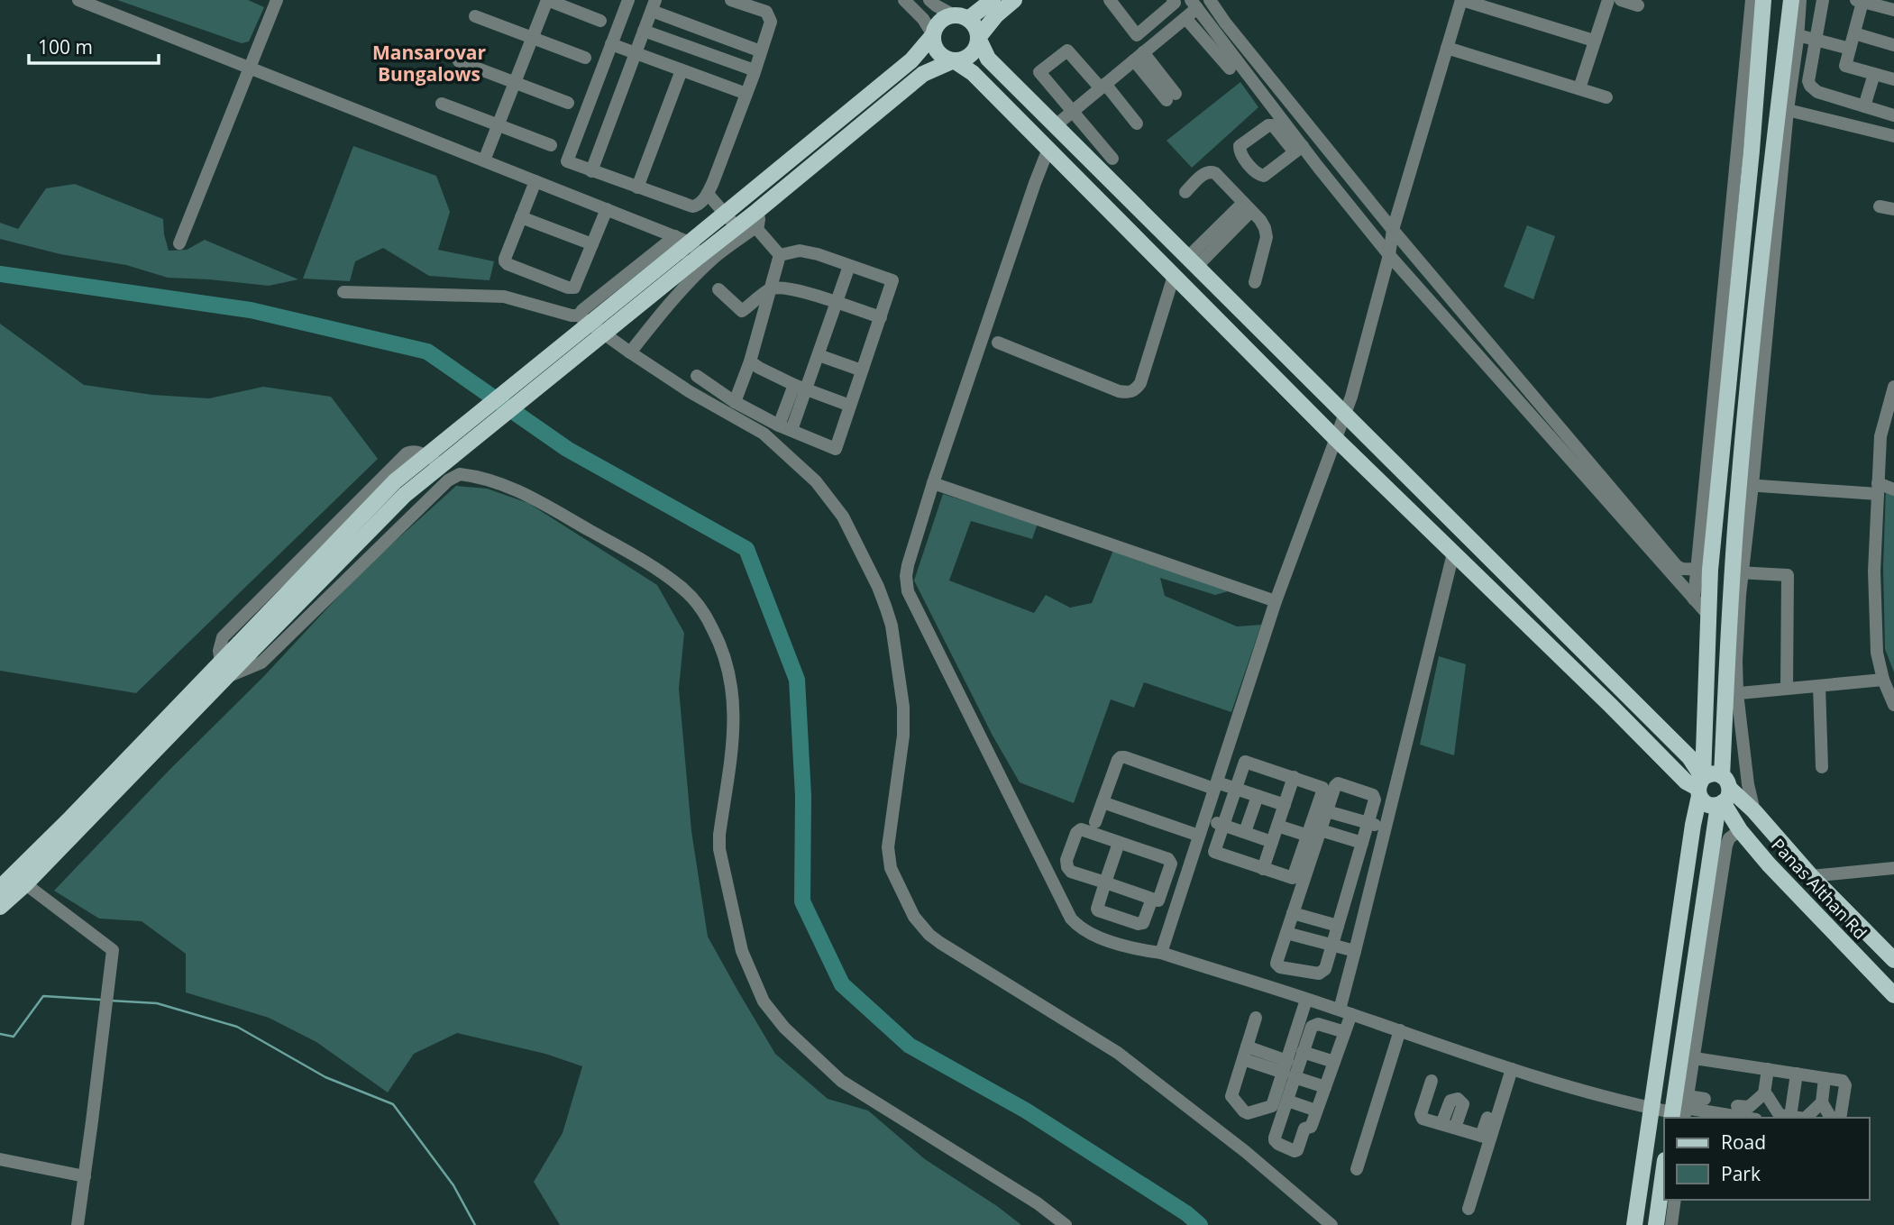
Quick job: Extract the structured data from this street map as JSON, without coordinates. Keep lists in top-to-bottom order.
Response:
{
  "streets": {
    "main road": ["Panas Althan Rd"]
  },
  "districts": ["Mansarovar Bungalows"],
  "legend": ["Road", "Park"],
  "scale_bar": "100 m"
}
